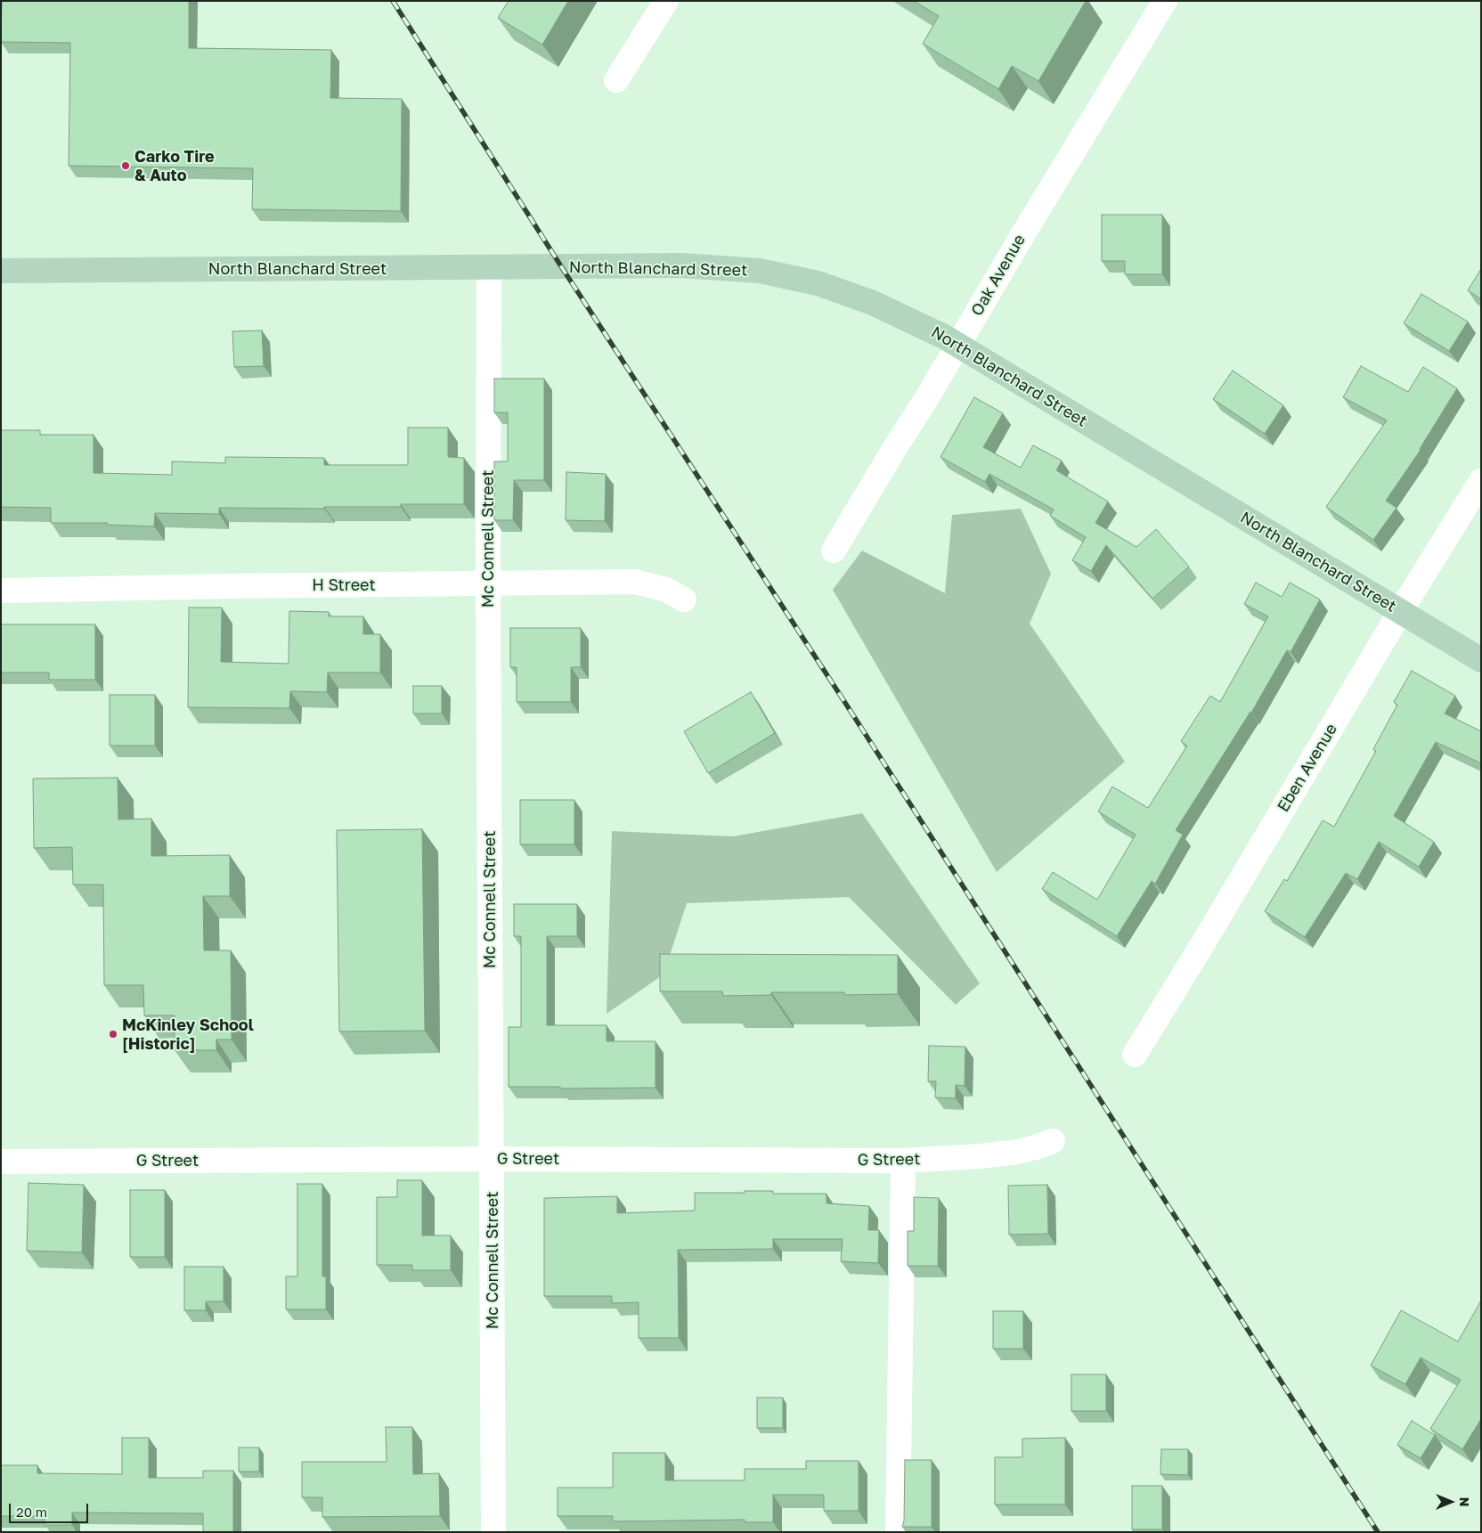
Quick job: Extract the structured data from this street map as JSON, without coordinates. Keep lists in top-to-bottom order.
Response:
{
  "streets": {
    "street": [
      "North Blanchard Street",
      "Oak Avenue",
      "Mc Connell Street",
      "H Street",
      "Eben Avenue",
      "G Street"
    ]
  },
  "crossings": [
    ["North Blanchard Street", "Oak Avenue"],
    ["North Blanchard Street", "Mc Connell Street"],
    ["North Blanchard Street", "Eben Avenue"],
    ["Mc Connell Street", "H Street"],
    ["Mc Connell Street", "G Street"]
  ],
  "places": ["Carko Tire & Auto", "McKinley School [Historic]"],
  "scale_bar": "20 m",
  "north": "right"
}
